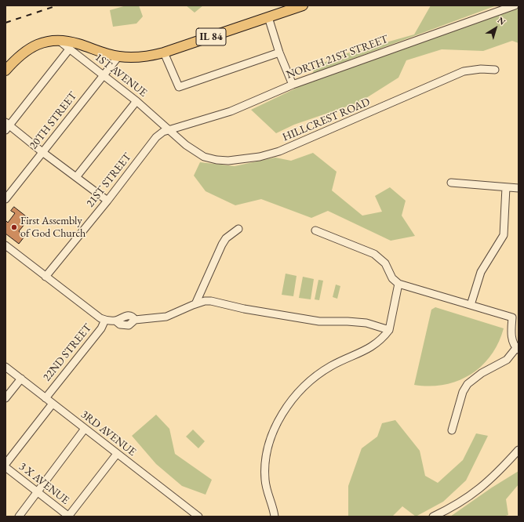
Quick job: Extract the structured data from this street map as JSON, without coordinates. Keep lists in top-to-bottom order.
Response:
{
  "streets": {
    "main road": ["IL 84"],
    "street": [
      "NORTH 21ST STREET",
      "1ST AVENUE",
      "HILLCREST ROAD",
      "20TH STREET",
      "21ST STREET",
      "22ND STREET",
      "3RD AVENUE",
      "3 X AVENUE"
    ]
  },
  "crossings": [
    ["IL 84", "1ST AVENUE"],
    ["IL 84", "20TH STREET"],
    ["NORTH 21ST STREET", "1ST AVENUE"],
    ["NORTH 21ST STREET", "HILLCREST ROAD"],
    ["NORTH 21ST STREET", "21ST STREET"],
    ["1ST AVENUE", "HILLCREST ROAD"],
    ["1ST AVENUE", "20TH STREET"],
    ["1ST AVENUE", "21ST STREET"],
    ["HILLCREST ROAD", "21ST STREET"],
    ["22ND STREET", "3RD AVENUE"]
  ],
  "places": ["First Assembly of God Church"],
  "north": "top right"
}
